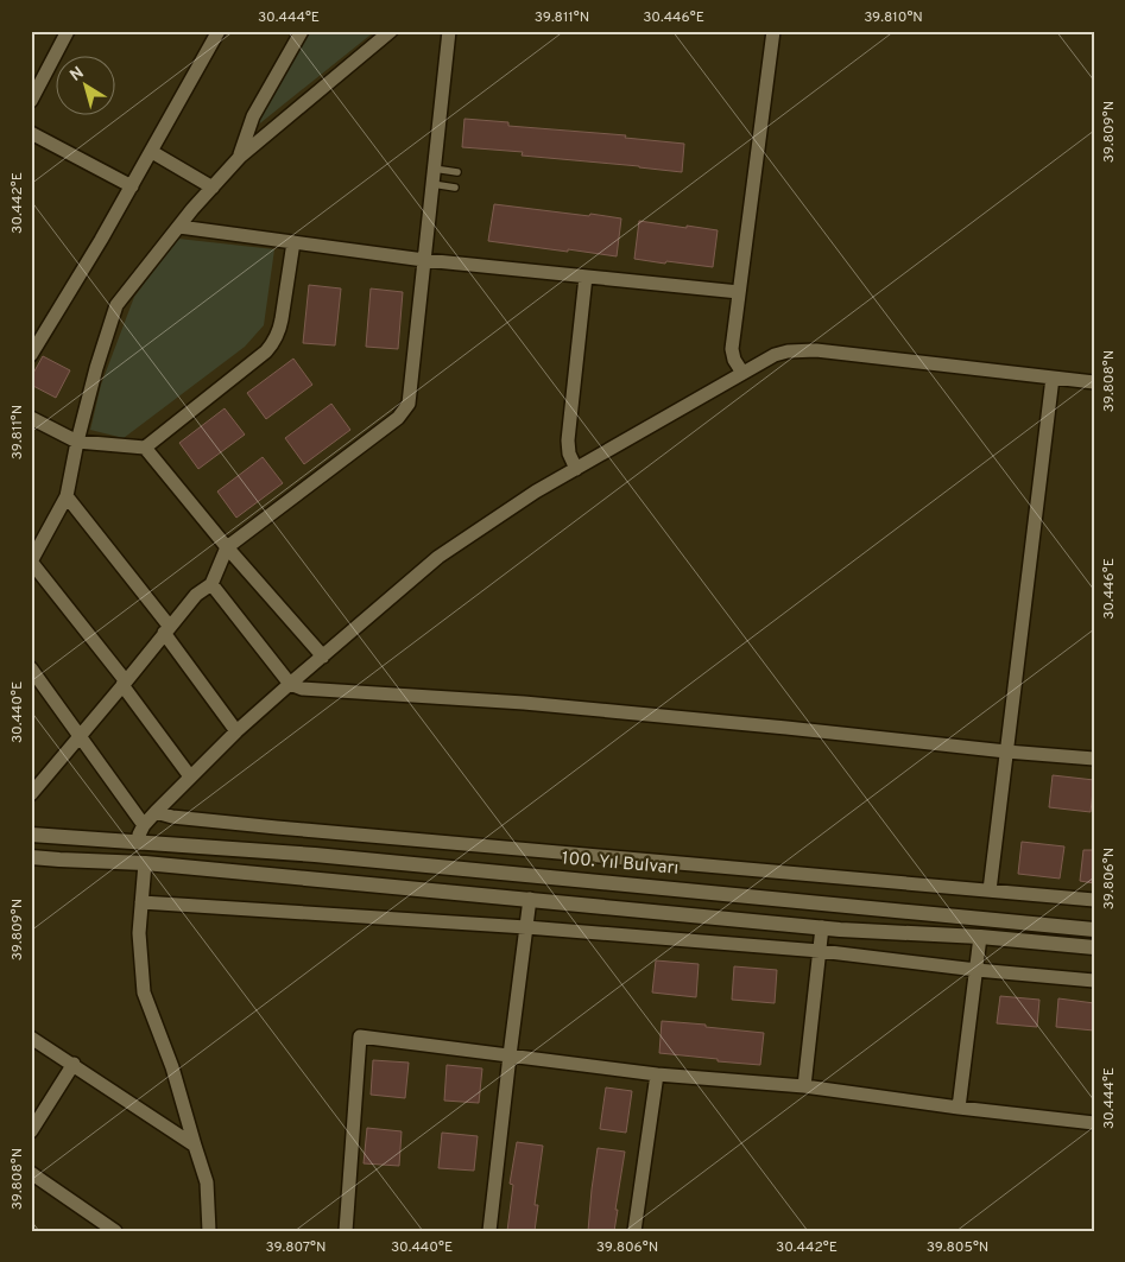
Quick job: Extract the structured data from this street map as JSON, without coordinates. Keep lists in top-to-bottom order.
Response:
{
  "streets": {
    "main road": ["100. Yıl Bulvarı"]
  },
  "north": "top left",
  "coordinates": [
    "30.444°E",
    "39.811°N",
    "30.446°E",
    "39.810°N",
    "39.809°N",
    "30.442°E",
    "39.808°N",
    "30.440°E",
    "39.806°N",
    "39.807°N",
    "39.805°N"
  ]
}
